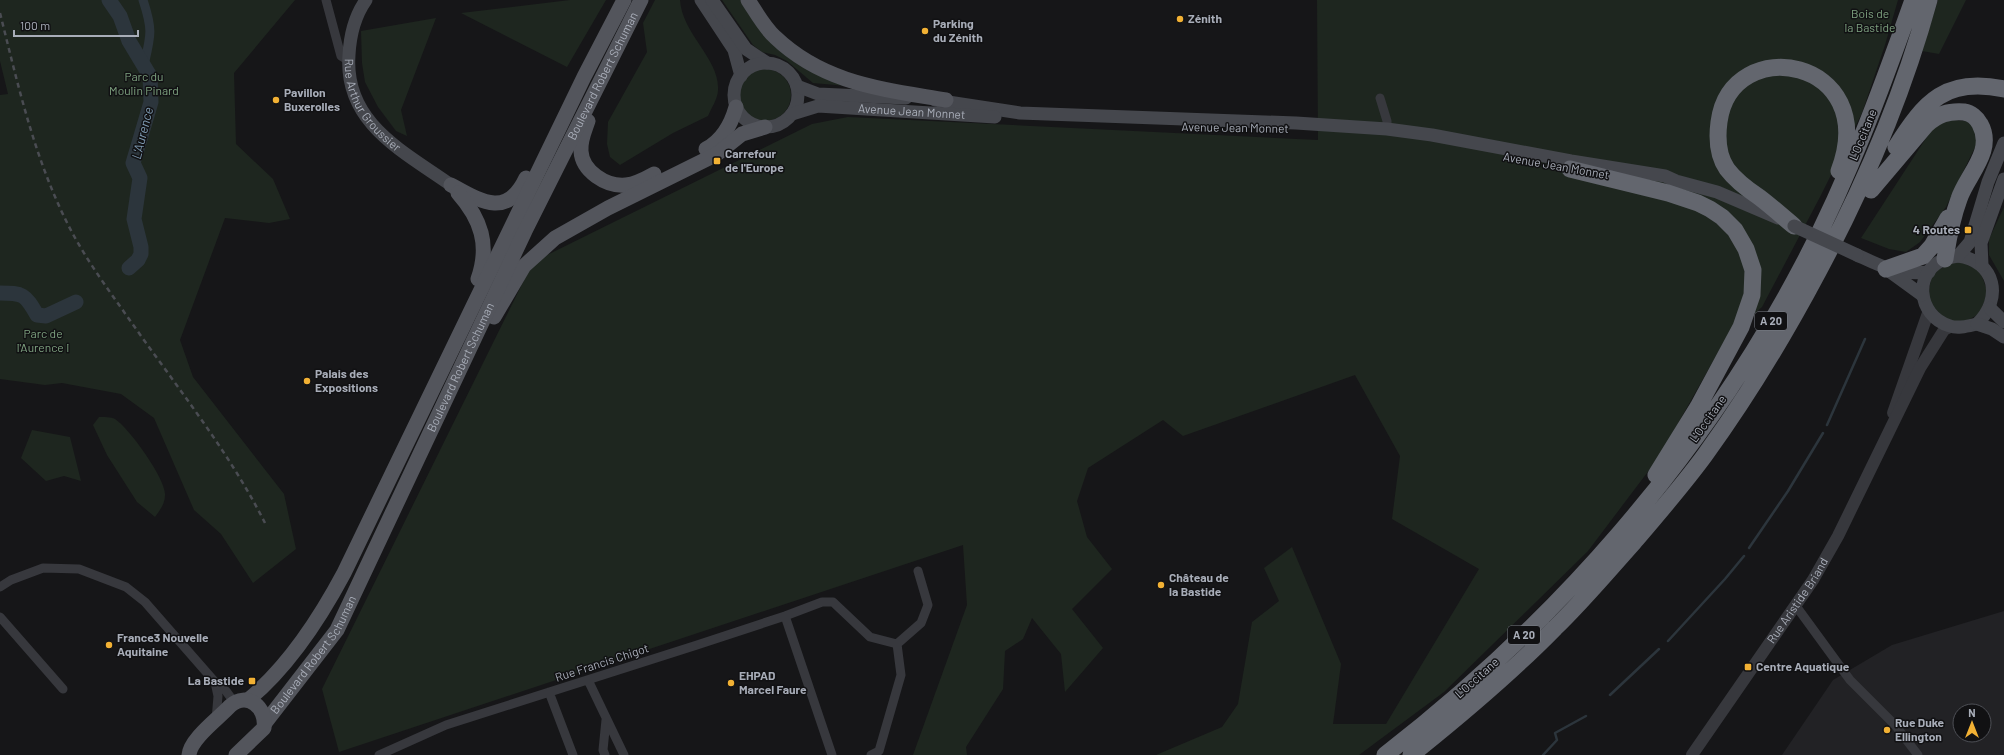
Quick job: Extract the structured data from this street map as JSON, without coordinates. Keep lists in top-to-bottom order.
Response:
{
  "streets": {
    "highway": ["L'Occitane", "A 20"],
    "main road": ["Boulevard Robert Schuman", "Rue Arthur Groussier", "Avenue Jean Monnet"],
    "street": ["Rue Aristide Briand", "Rue Francis Chigot"]
  },
  "crossings": [
    ["Avenue Jean Monnet", "Rue Aristide Briand"]
  ],
  "water": ["L'Aurence"],
  "parks": ["Bois de la Bastide", "Parc du Moulin Pinard", "Parc de l'Aurence I"],
  "places": {
    "other": [
      "Zénith",
      "Parking du Zénith",
      "Pavillon Buxerolles",
      "Palais des Expositions",
      "Château de la Bastide",
      "France3 Nouvelle Aquitaine",
      "EHPAD Marcel Faure",
      "Rue Duke Ellington"
    ],
    "transit": [
      "Carrefour de l'Europe",
      "4 Routes",
      "Centre Aquatique",
      "La Bastide"
    ]
  },
  "scale_bar": "100 m",
  "north": "top"
}
